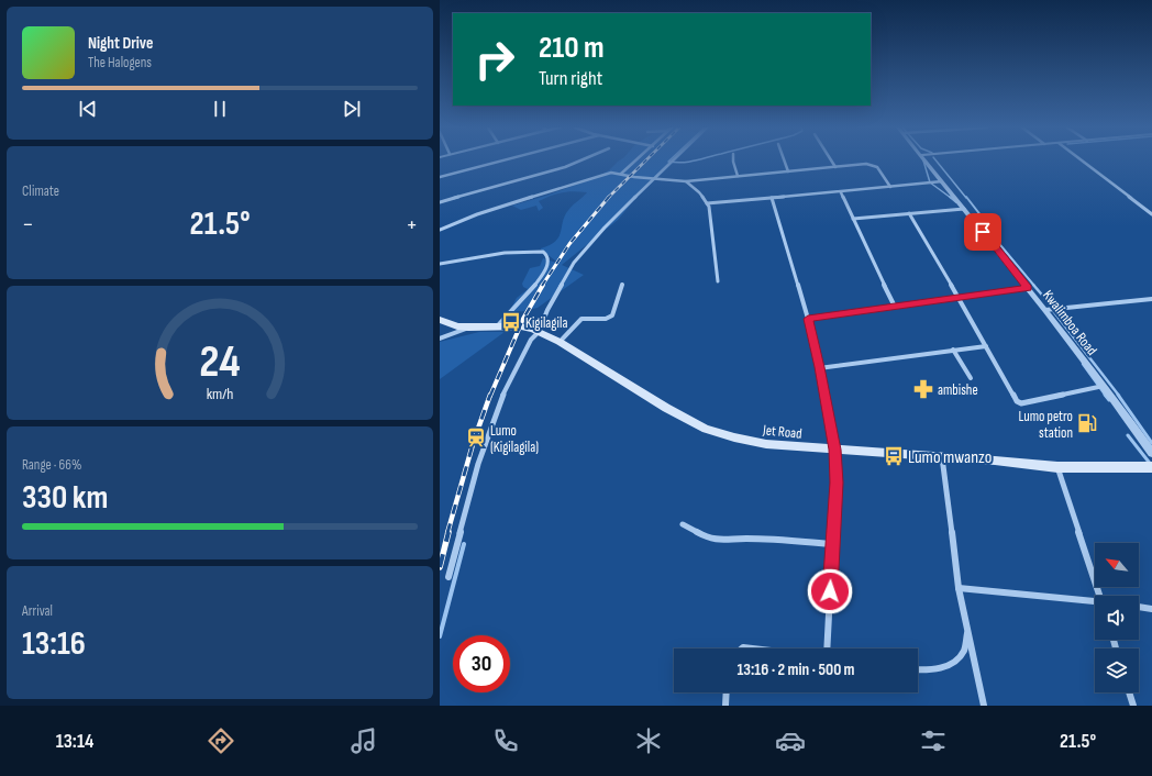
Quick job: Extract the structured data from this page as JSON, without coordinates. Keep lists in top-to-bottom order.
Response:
{
  "streets": {
    "main road": ["Jet Road"],
    "street": ["Kwalimboa Road"]
  },
  "places": {
    "bus stop": ["Kigilagila", "Lumo mwanzo"],
    "pharmacy": ["ambishe"],
    "fuel station": ["Lumo petro station"],
    "station": ["Lumo (Kigilagila)"]
  },
  "north": "top left",
  "page": {
    "turn": ["210 m", "Turn right"],
    "song": ["Night Drive", "The Halogens"],
    "tile": [
      "Climate",
      ["Range · 66%", "330 km"],
      ["Arrival", "13:16"]
    ],
    "heat": ["−", "21.5°", "+"],
    "limit": "30",
    "trip": "13:16 · 2 min · 500 m",
    "tabs": ["13:14", "21.5°"],
    "gauge": ["24", "km/h"]
  }
}
